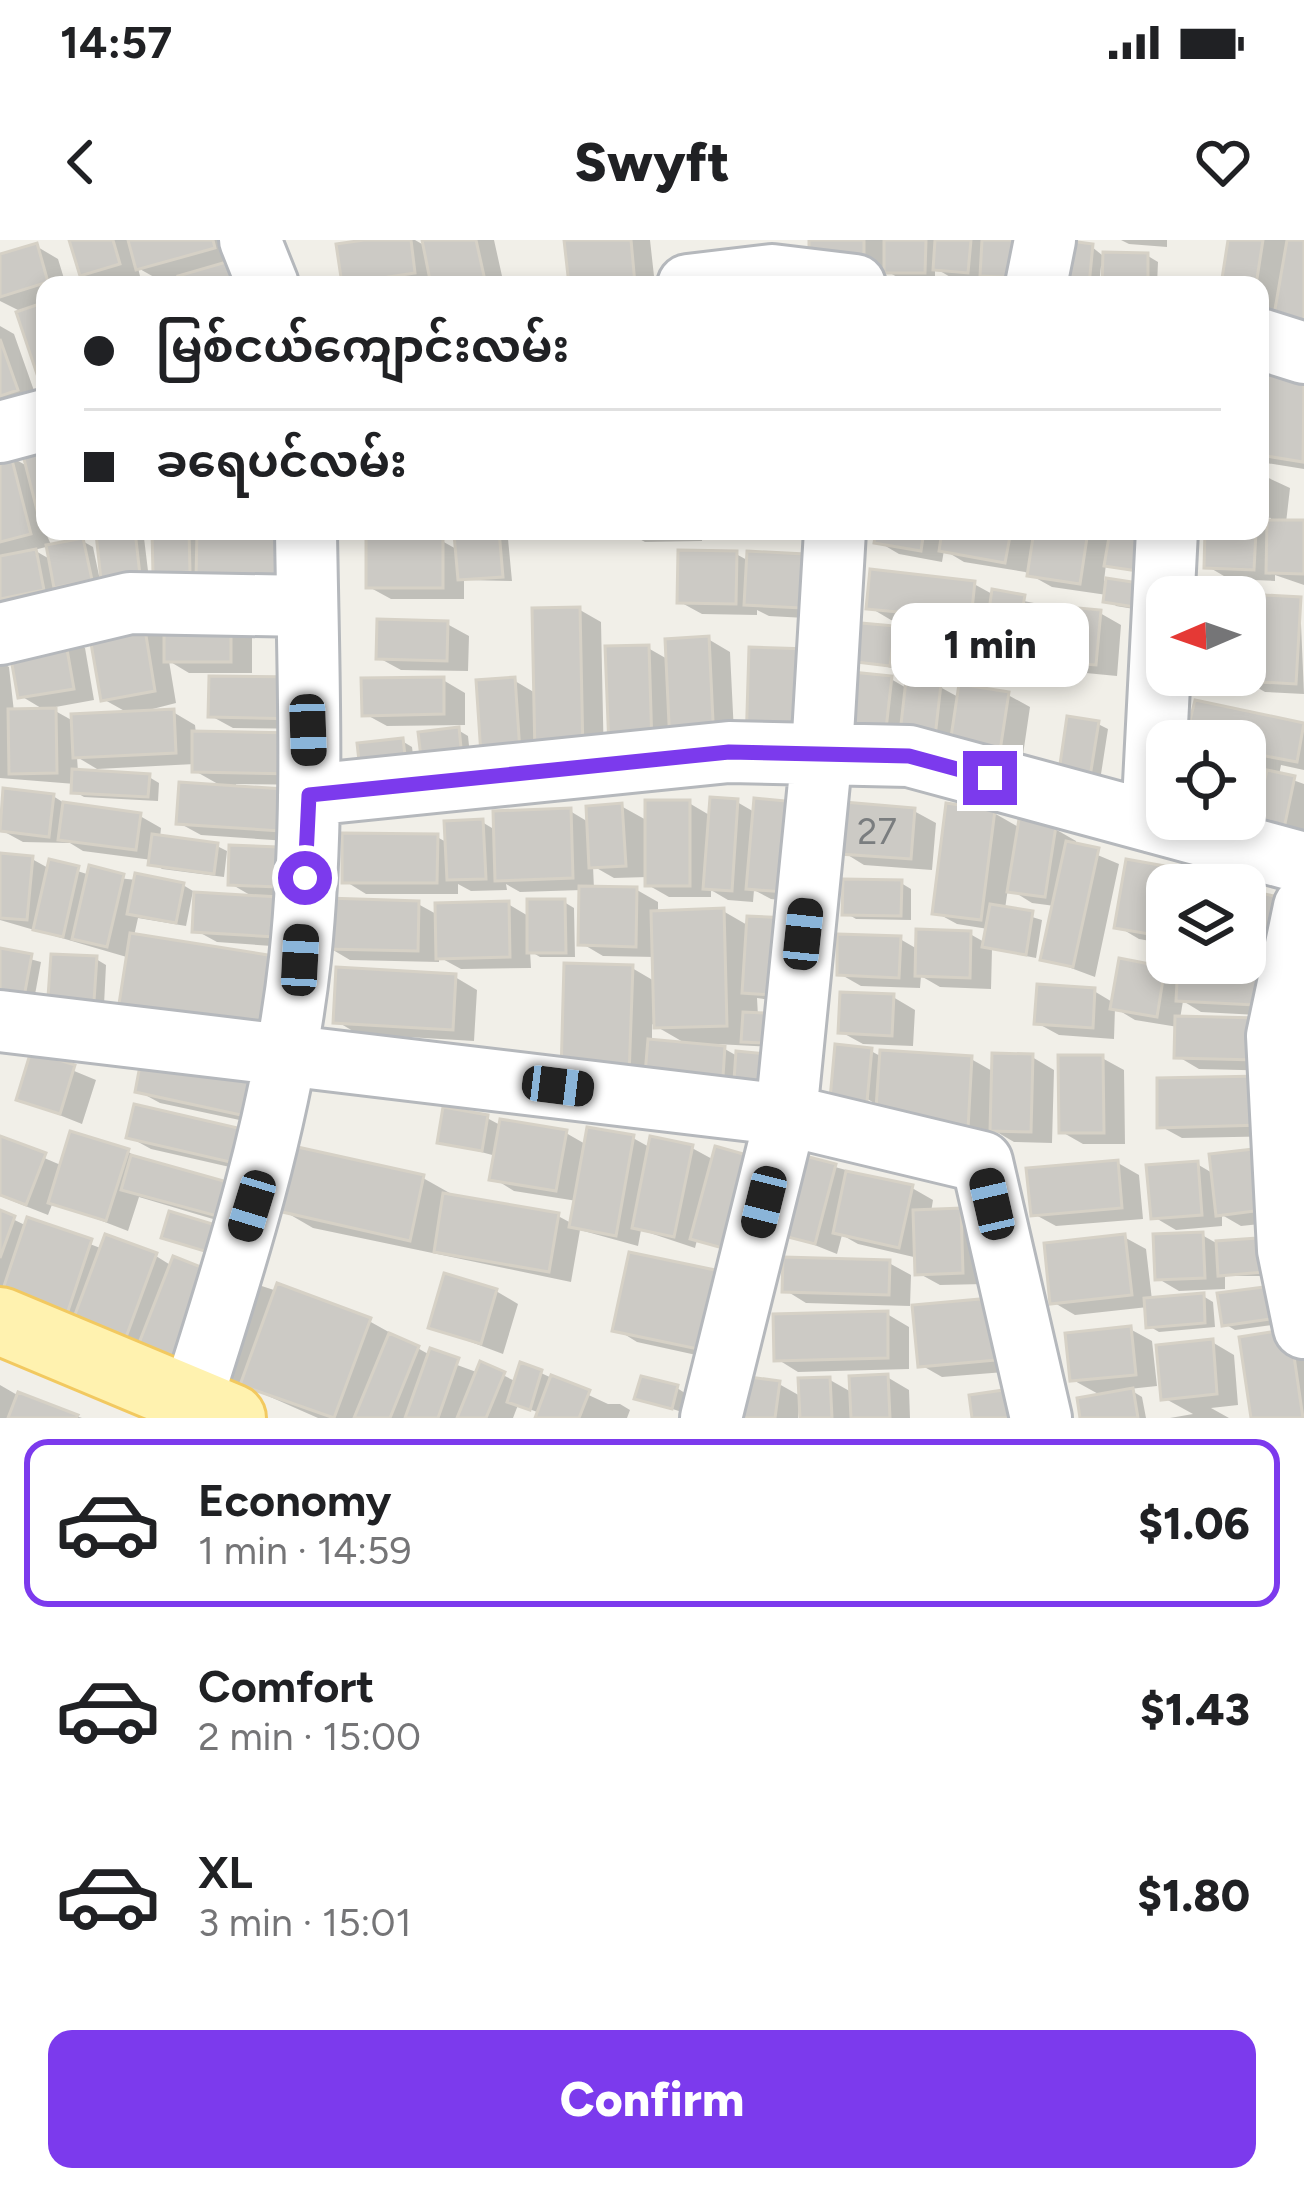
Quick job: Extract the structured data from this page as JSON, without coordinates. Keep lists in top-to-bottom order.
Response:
{
  "house_numbers": ["27"],
  "north": "left",
  "page": {
    "status": "14:57",
    "header": "Swyft",
    "banner": ["မြစ်ငယ်ကျောင်းလမ်း", "ခရေပင်လမ်း"],
    "bubble": "1 min",
    "list": [
      {
        "name": "Economy",
        "note": "1 min · 14:59",
        "value": "$1.06"
      },
      {
        "name": "Comfort",
        "note": "2 min · 15:00",
        "value": "$1.43"
      },
      {
        "name": "XL",
        "note": "3 min · 15:01",
        "value": "$1.80"
      }
    ],
    "buttons": "Confirm"
  }
}
